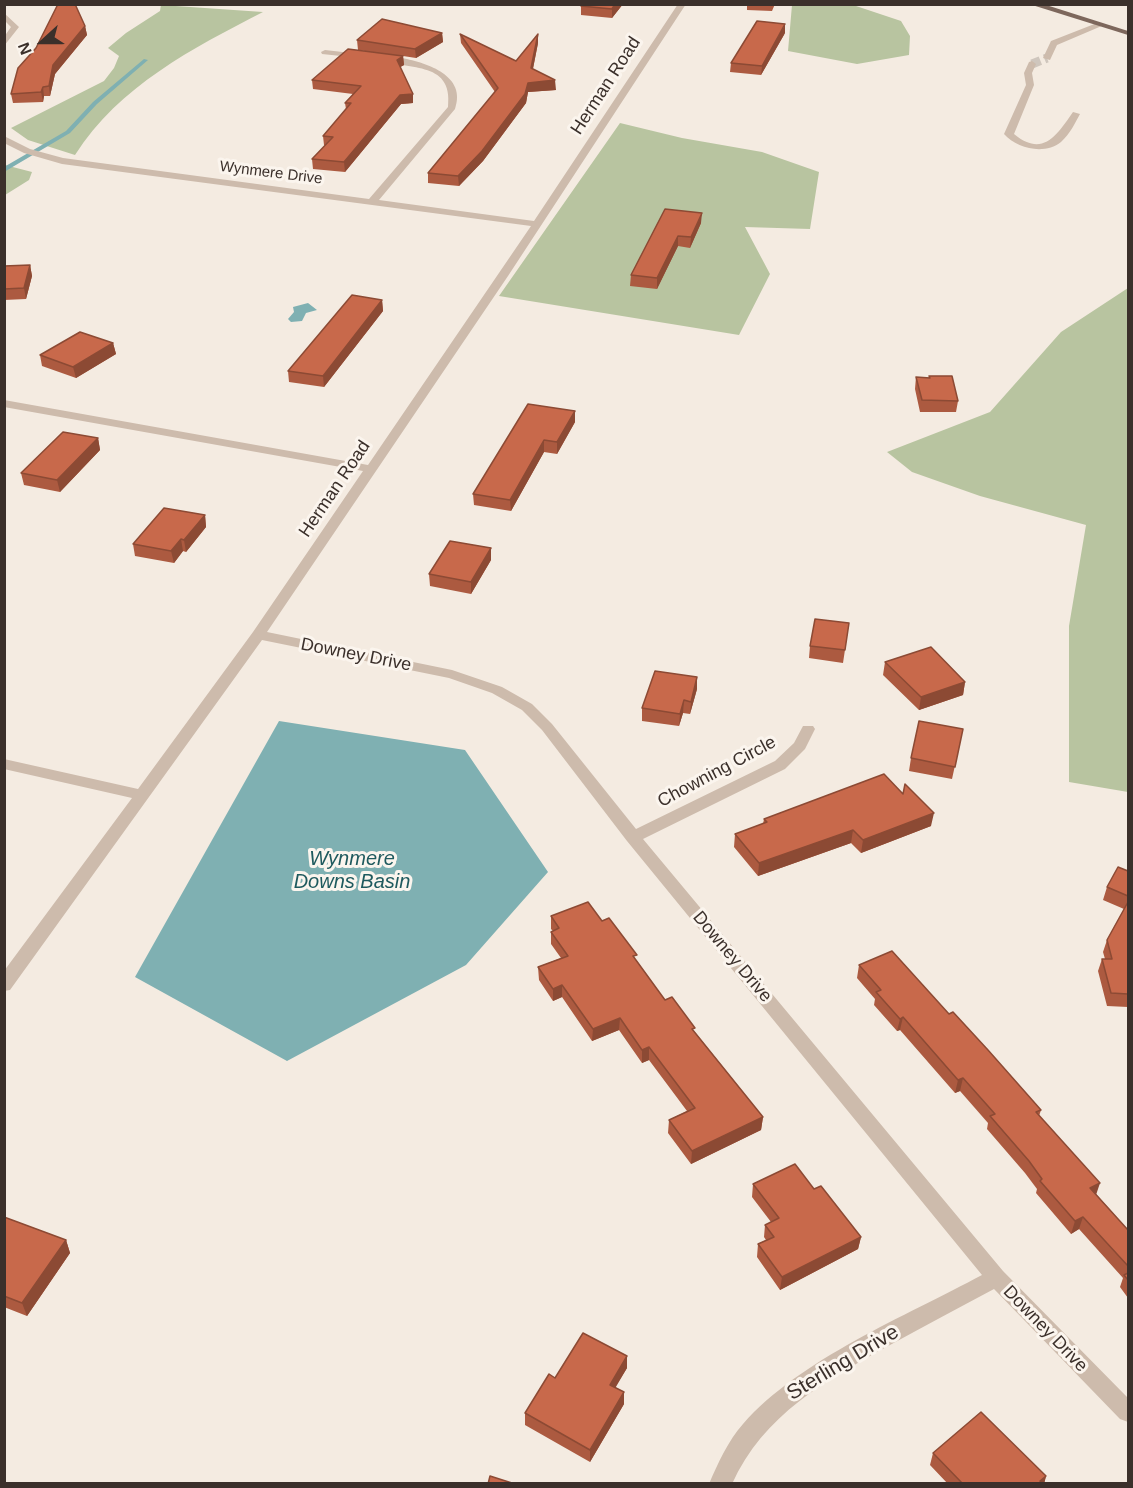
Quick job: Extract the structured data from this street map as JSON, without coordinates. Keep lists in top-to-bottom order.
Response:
{
  "streets": {
    "street": [
      "Herman Road",
      "Wynmere Drive",
      "Downey Drive",
      "Chowning Circle",
      "Sterling Drive"
    ]
  },
  "crossings": [
    ["Herman Road", "Wynmere Drive"],
    ["Herman Road", "Downey Drive"],
    ["Downey Drive", "Chowning Circle"],
    ["Downey Drive", "Sterling Drive"]
  ],
  "water": ["Wynmere Downs Basin"],
  "north": "left"
}
